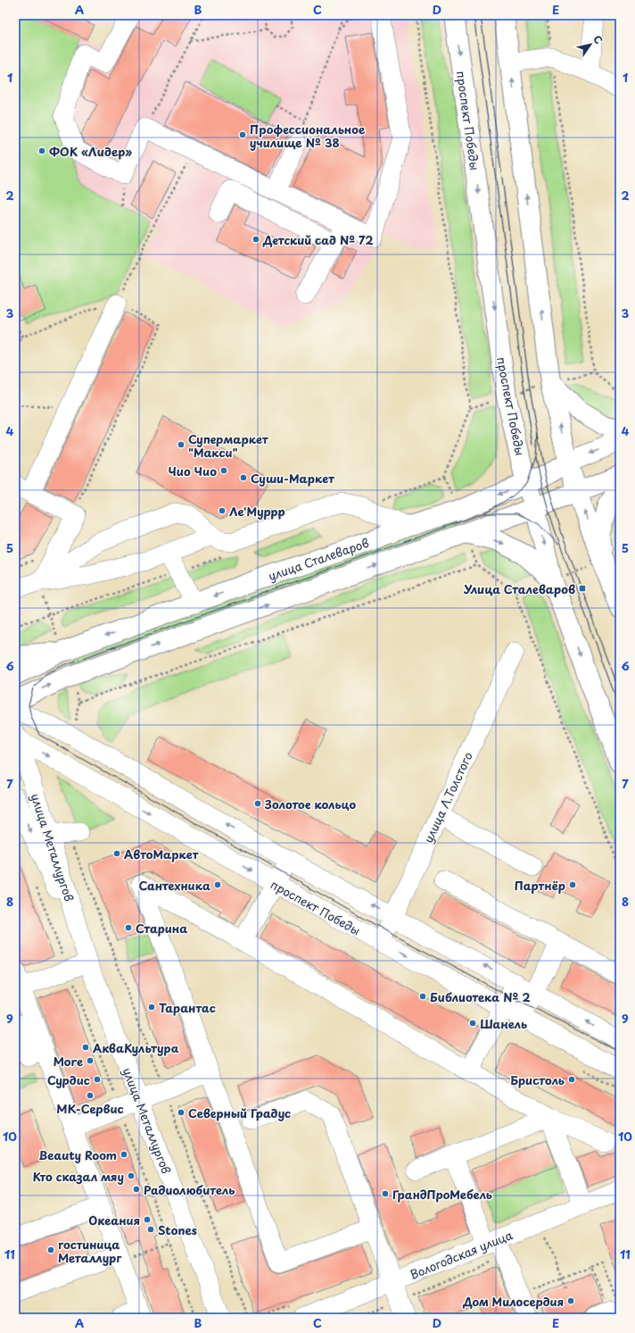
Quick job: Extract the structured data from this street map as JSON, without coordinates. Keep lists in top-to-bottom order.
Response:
{
  "streets": {
    "main road": ["проспект Победы", "улица Сталеваров"],
    "street": ["улица Л.Толстого", "улица Металлургов", "Вологодская улица"]
  },
  "crossings": [
    ["проспект Победы", "улица Сталеваров"],
    ["проспект Победы", "улица Л.Толстого"],
    ["проспект Победы", "улица Металлургов"]
  ],
  "places": {
    "other": [
      "Профессиональное училище № 38",
      "ФОК «Лидер»",
      "Детский сад № 72",
      "Супермаркет \"Макси\"",
      "Чио Чио",
      "Суши-Маркет",
      "Ле'Муррр",
      "Золотое кольцо",
      "АвтоМаркет",
      "Сантехника",
      "Партнёр",
      "Старина",
      "Библиотека № 2",
      "Тарантас",
      "Шанель",
      "АкваКультура",
      "More",
      "Сурдис",
      "Бристоль",
      "МК-Сервис",
      "Северный Градус",
      "Beauty Room",
      "Кто сказал мяу",
      "Радиолюбитель",
      "ГрандПроМебель",
      "Океания",
      "Stones",
      "гостиница Металлург",
      "Дом Милосердия"
    ],
    "transit": ["Улица Сталеваров"]
  },
  "north": "top right",
  "grid": {
    "columns": [
      "A",
      "B",
      "C",
      "D",
      "E"
    ],
    "rows": [
      "1",
      "2",
      "3",
      "4",
      "5",
      "6",
      "7",
      "8",
      "9",
      "10",
      "11"
    ]
  }
}
